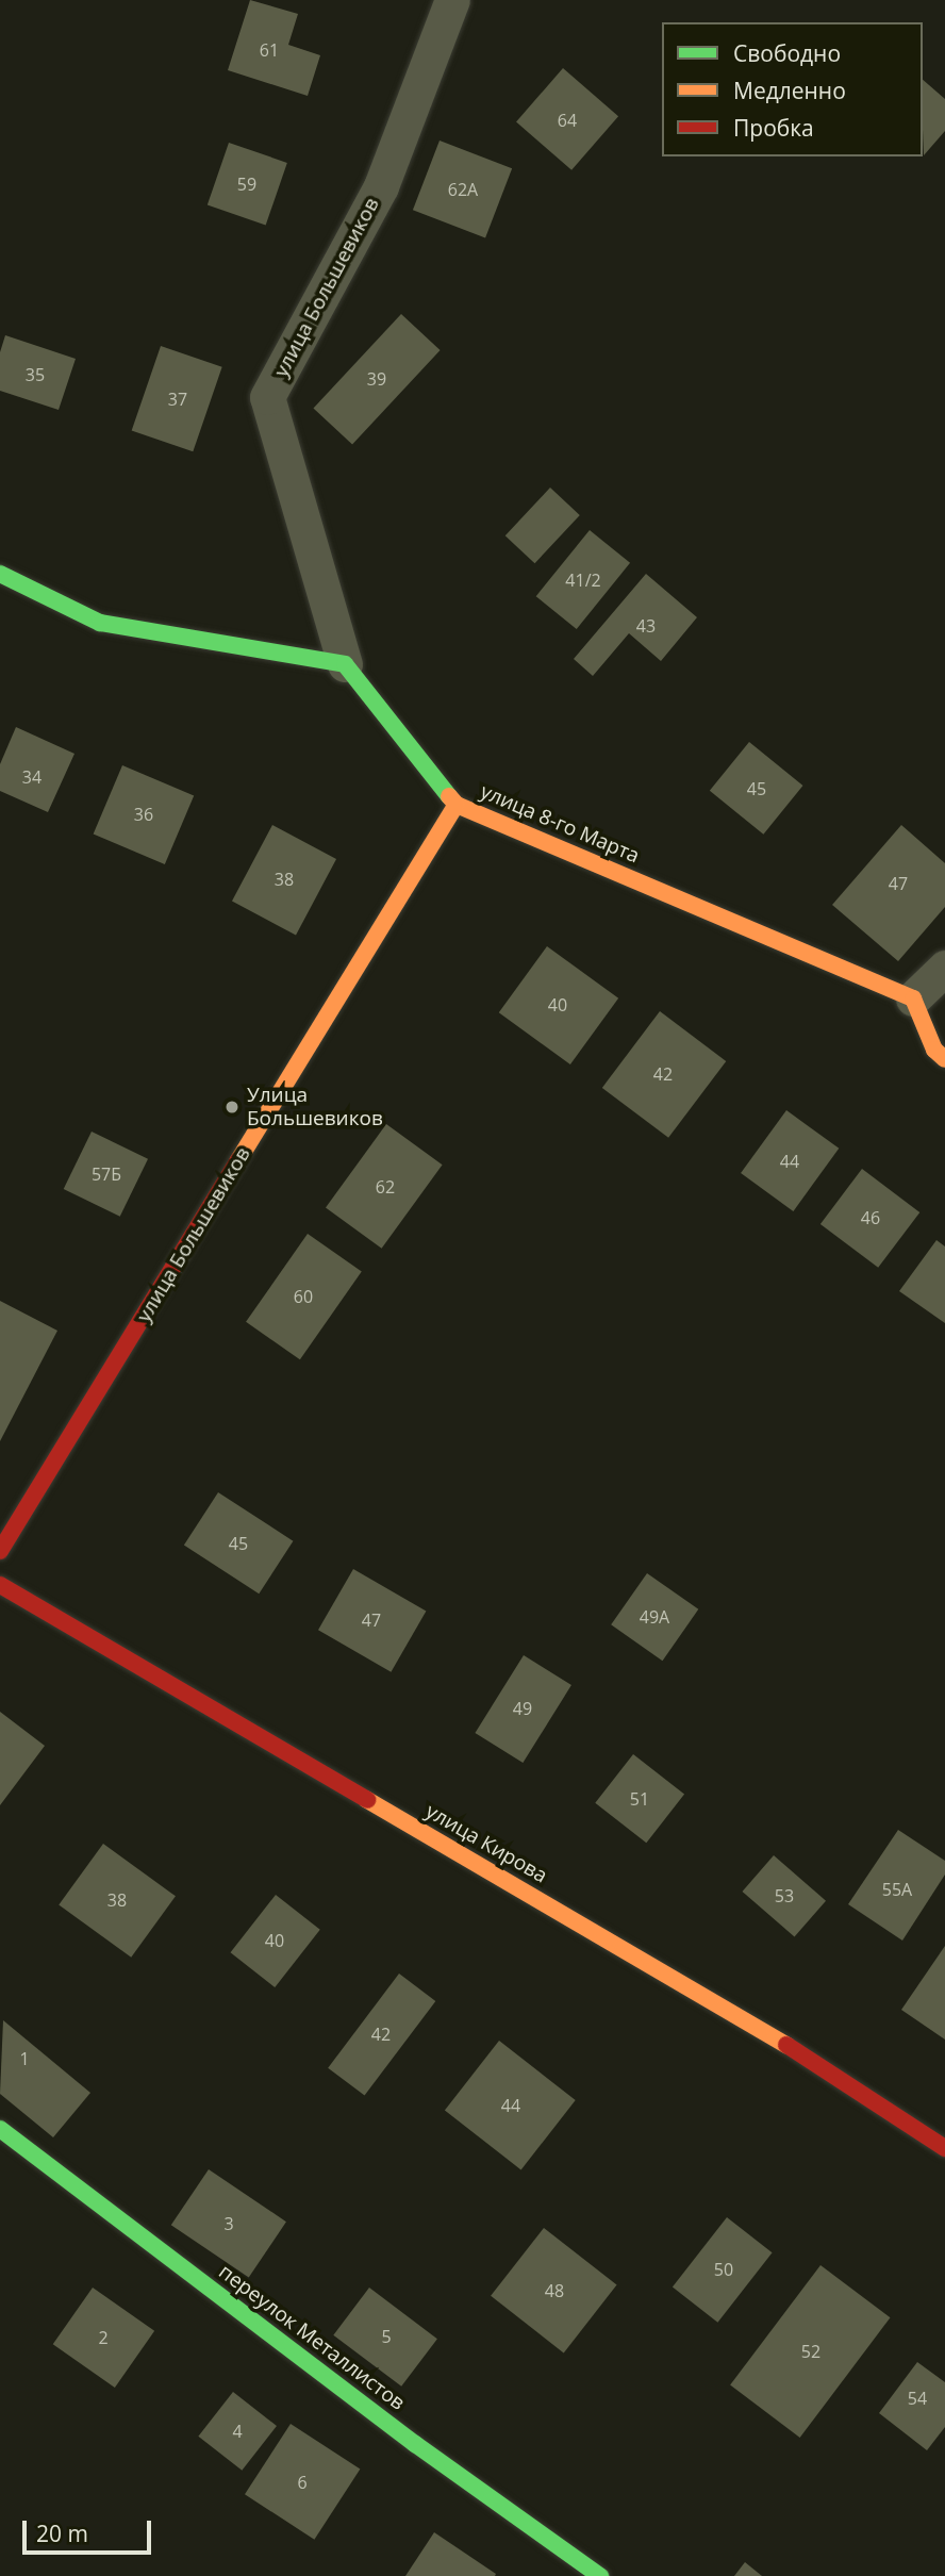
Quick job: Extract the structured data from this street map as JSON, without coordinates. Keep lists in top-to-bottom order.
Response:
{
  "streets": {
    "street": [
      "улица Большевиков",
      "улица 8-го Марта",
      "улица Кирова",
      "переулок Металлистов"
    ]
  },
  "crossings": [
    ["улица Большевиков", "улица 8-го Марта"]
  ],
  "places": ["Улица Большевиков"],
  "house_numbers": [
    "61",
    "64",
    "59",
    "62А",
    "35",
    "39",
    "37",
    "41/2",
    "43",
    "34",
    "45",
    "36",
    "38",
    "47",
    "40",
    "42",
    "44",
    "57Б",
    "62",
    "46",
    "60",
    "45",
    "49А",
    "47",
    "49",
    "51",
    "55А",
    "53",
    "38",
    "40",
    "42",
    "1",
    "44",
    "3",
    "50",
    "48",
    "5",
    "2",
    "52",
    "54",
    "4",
    "6"
  ],
  "legend": ["Свободно", "Медленно", "Пробка"],
  "scale_bar": "20 m"
}
